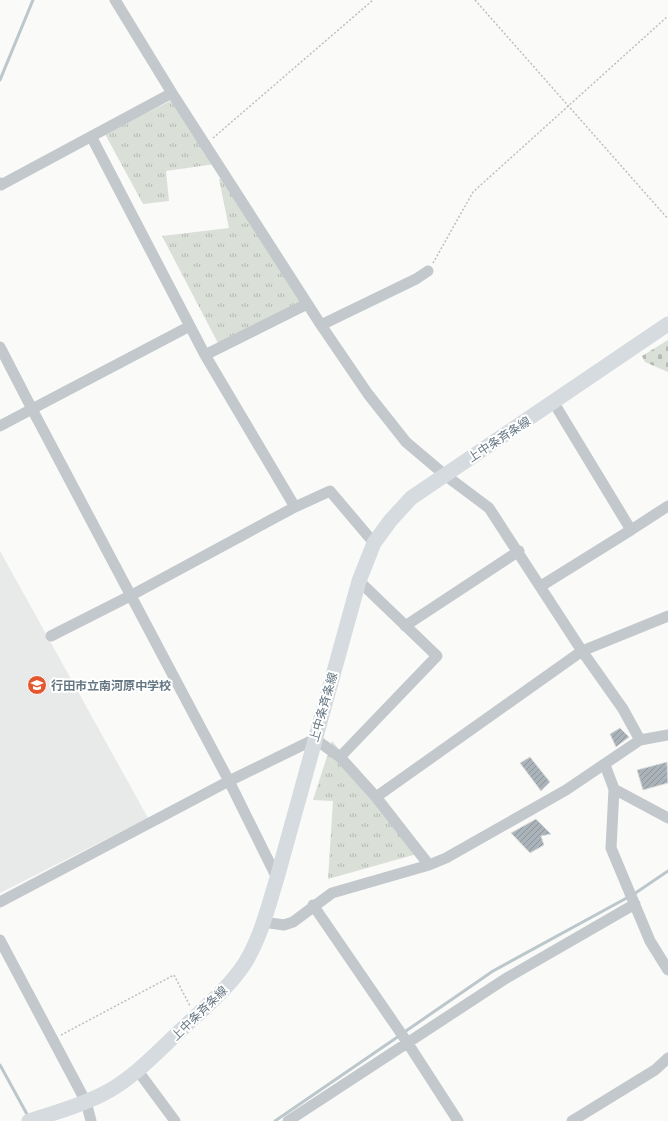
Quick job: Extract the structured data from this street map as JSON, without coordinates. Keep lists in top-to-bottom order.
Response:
{
  "streets": {
    "main road": ["上中条斉条線"]
  },
  "places": {
    "school or university": ["行田市立南河原中学校"]
  }
}
